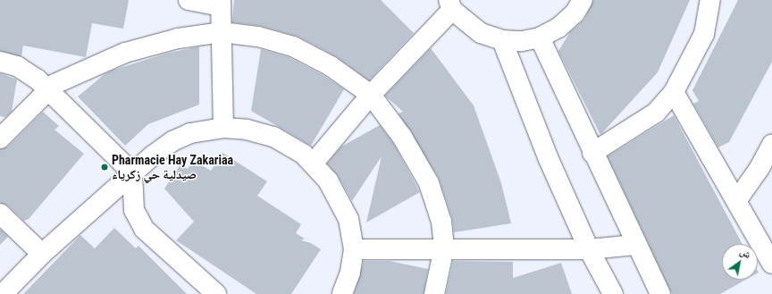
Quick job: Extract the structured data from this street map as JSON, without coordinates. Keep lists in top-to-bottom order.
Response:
{
  "places": ["Pharmacie Hay Zakariaa صيدلية حي زكرياء"],
  "north": "top right"
}
